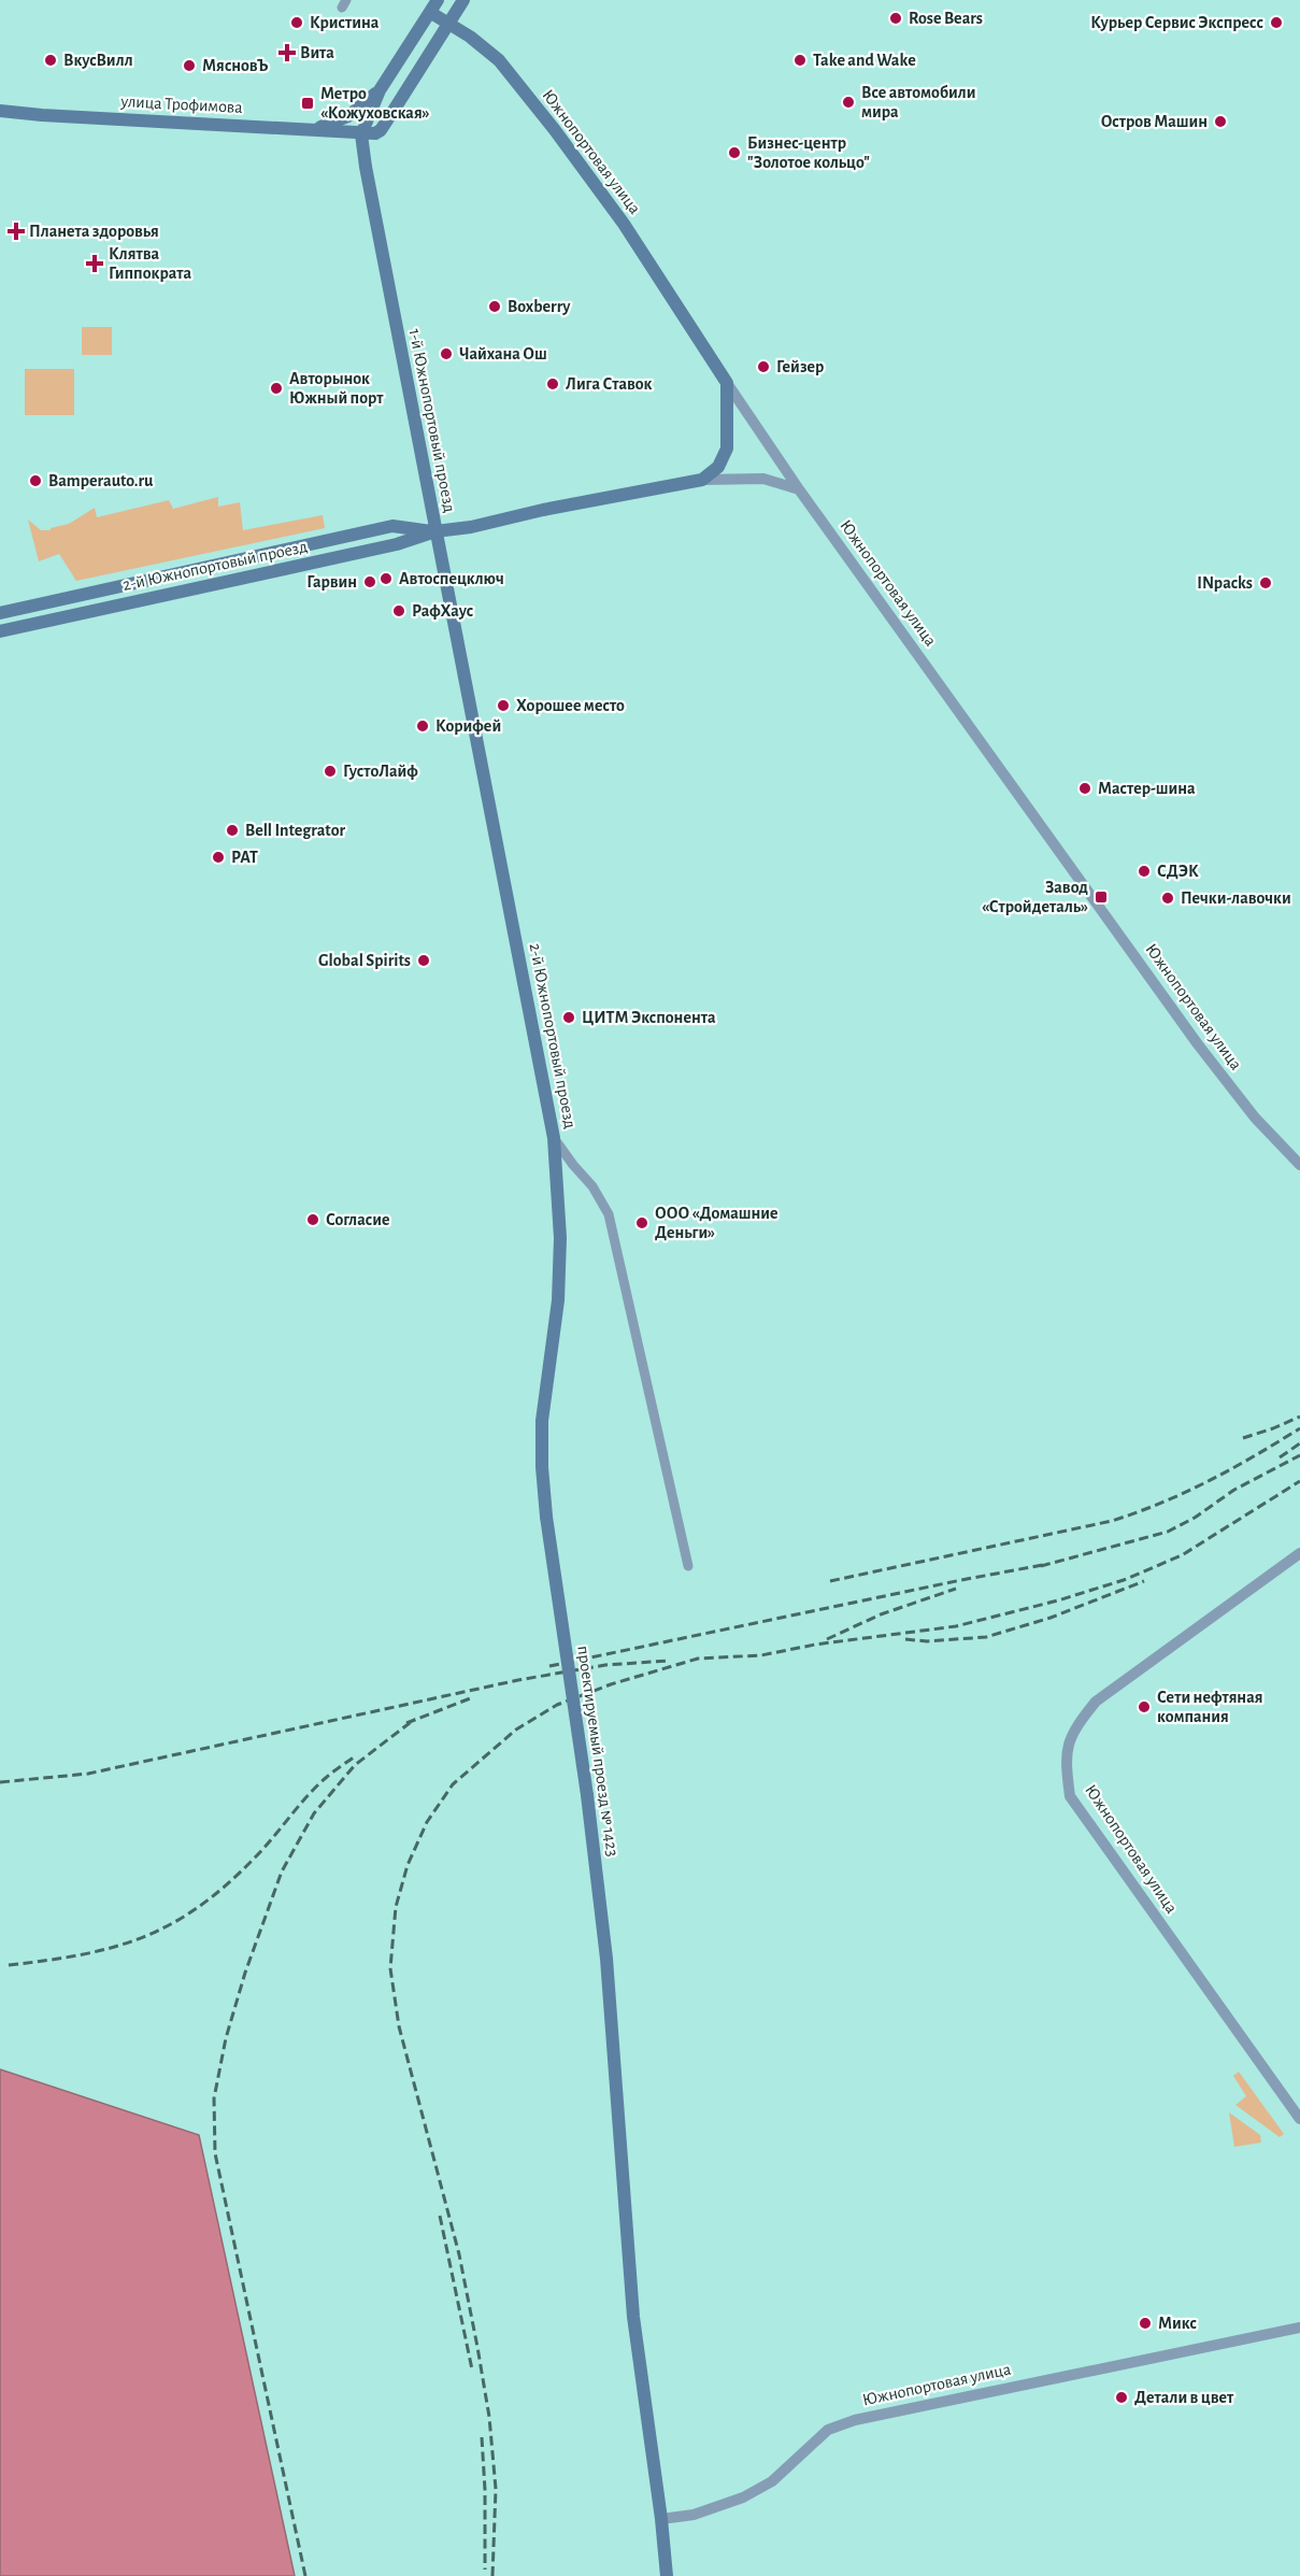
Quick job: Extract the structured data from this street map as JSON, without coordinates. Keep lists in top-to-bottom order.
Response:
{
  "streets": {
    "main road": [
      "улица Трофимова",
      "Южнопортовая улица",
      "1-й Южнопортовый проезд",
      "2-й Южнопортовый проезд",
      "проектируемый проезд № 1423"
    ]
  },
  "crossings": [
    ["улица Трофимова", "1-й Южнопортовый проезд"],
    ["Южнопортовая улица", "проектируемый проезд № 1423"],
    ["1-й Южнопортовый проезд", "2-й Южнопортовый проезд"],
    ["2-й Южнопортовый проезд", "проектируемый проезд № 1423"]
  ],
  "places": {
    "other": [
      "Rose Bears",
      "Кристина",
      "Курьер Сервис Экспресс",
      "ВкусВилл",
      "Take and Wake",
      "МясновЪ",
      "Все автомобили мира",
      "Остров Машин",
      "Бизнес-центр \"Золотое кольцо\"",
      "Boxberry",
      "Чайхана Ош",
      "Гейзер",
      "Лига Ставок",
      "Авторынок Южный порт",
      "Bamperauto.ru",
      "Автоспецключ",
      "Гарвин",
      "INpacks",
      "РафХаус",
      "Хорошее место",
      "Корифей",
      "ГустоЛайф",
      "Мастер-шина",
      "Bell Integrator",
      "РАТ",
      "СДЭК",
      "Печки-лавочки",
      "Global Spirits",
      "ЦИТМ Экспонента",
      "Согласие",
      "ООО «Домашние Деньги»",
      "Сети нефтяная компания",
      "Микс",
      "Детали в цвет"
    ],
    "health": ["Вита", "Планета здоровья", "Клятва Гиппократа"],
    "transit": ["Метро «Кожуховская»", "Завод «Стройдеталь»"]
  }
}
